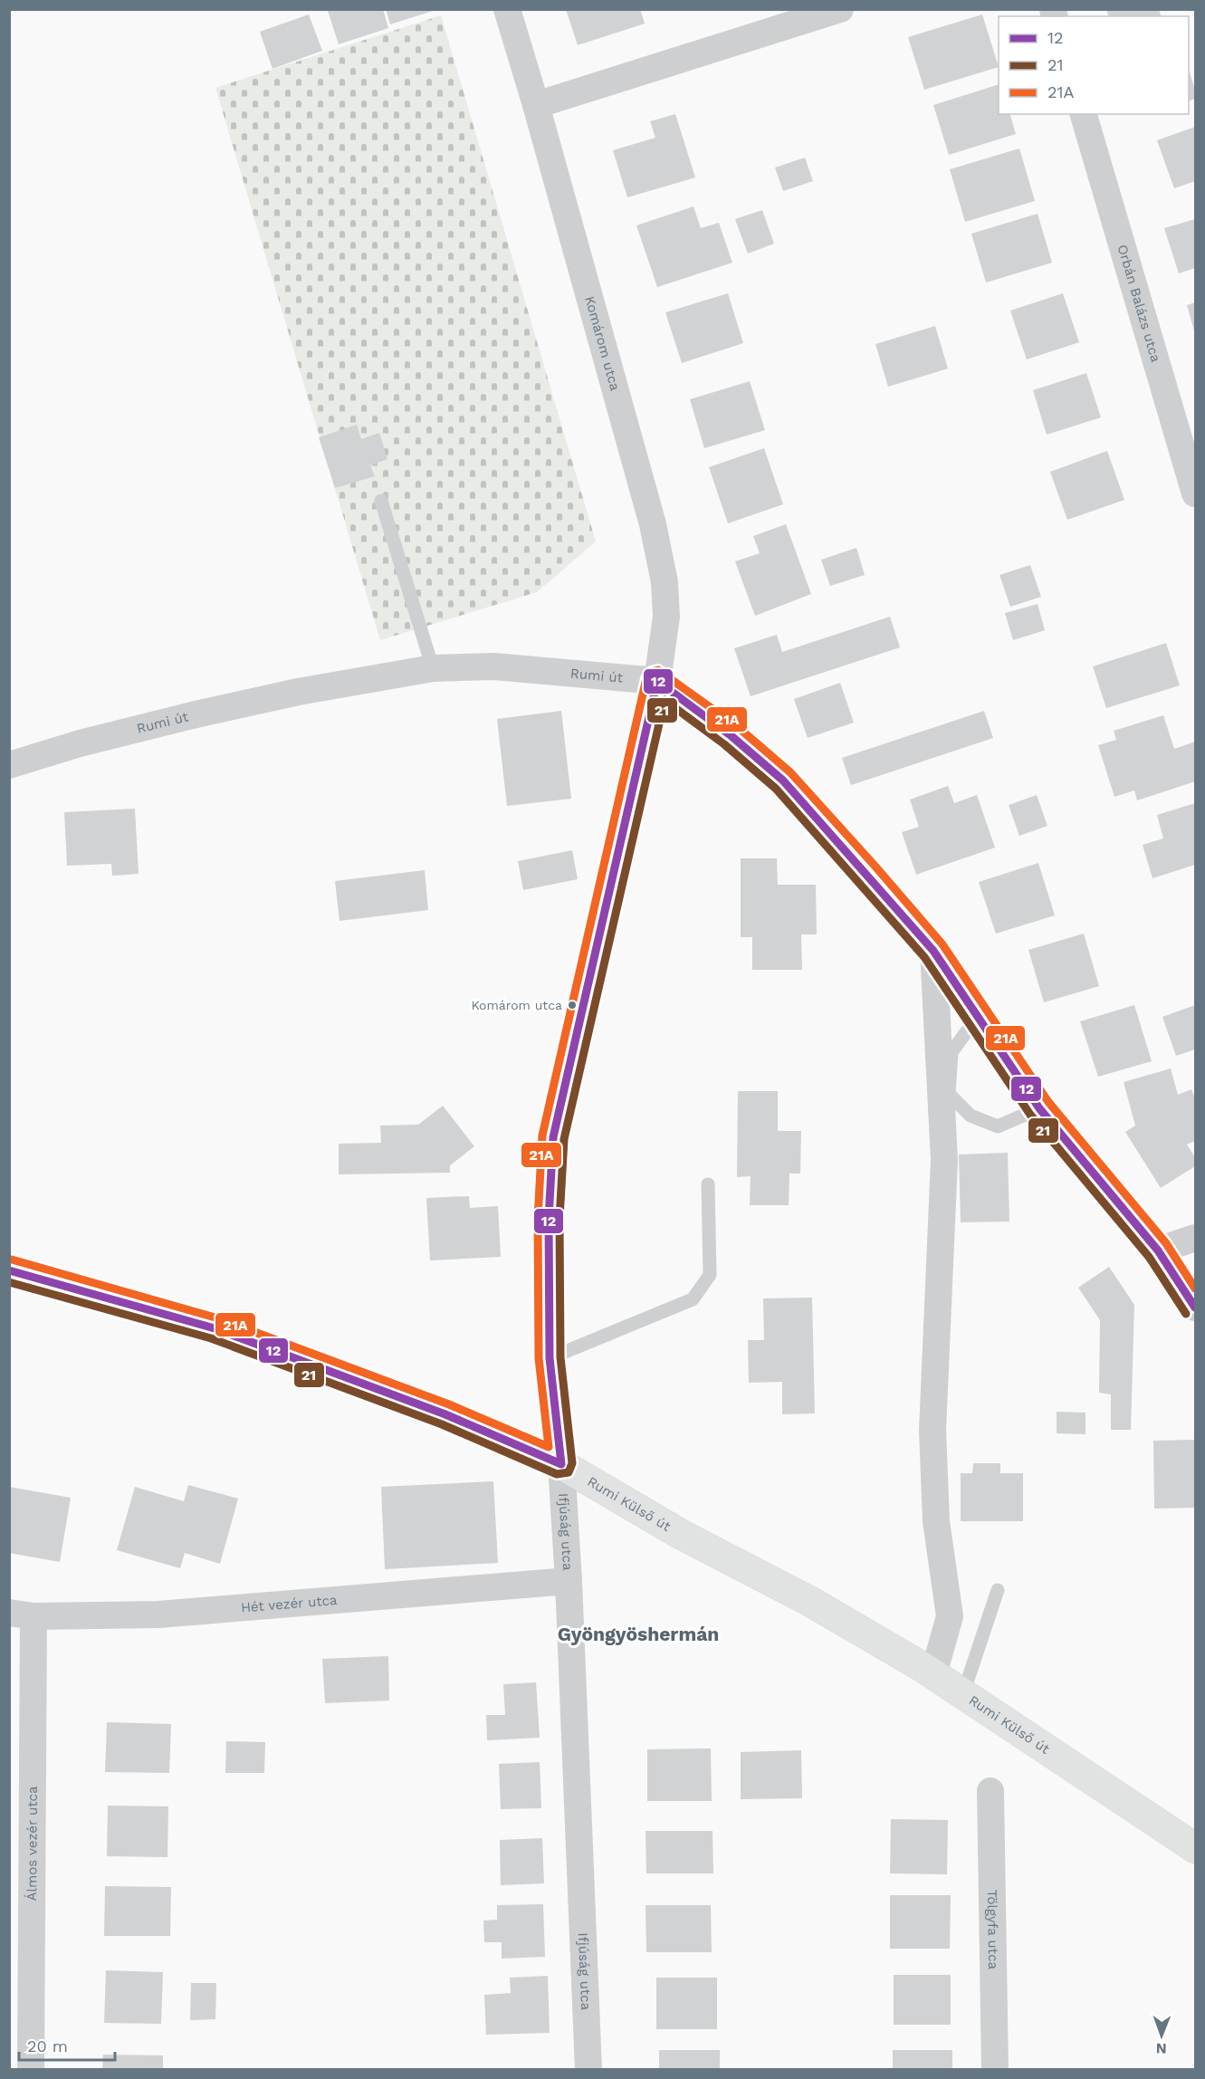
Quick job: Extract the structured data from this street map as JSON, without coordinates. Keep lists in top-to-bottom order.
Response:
{
  "streets": {
    "street": [
      "Orbán Balázs utca",
      "Komárom utca",
      "Rumi út",
      "Rumi Külső út",
      "Ifjúság utca",
      "Hét vezér utca",
      "Álmos vezér utca",
      "Tölgyfa utca"
    ]
  },
  "crossings": [
    ["Komárom utca", "Rumi út"],
    ["Komárom utca", "Ifjúság utca"],
    ["Rumi út", "Ifjúság utca"],
    ["Rumi Külső út", "Ifjúság utca"],
    ["Ifjúság utca", "Hét vezér utca"],
    ["Hét vezér utca", "Álmos vezér utca"]
  ],
  "districts": ["Gyöngyöshermán"],
  "places": ["Komárom utca"],
  "lines": ["transit line 21A", "transit line 12", "transit line 21"],
  "legend": ["12", "21", "21A"],
  "scale_bar": "20 m",
  "north": "bottom"
}
